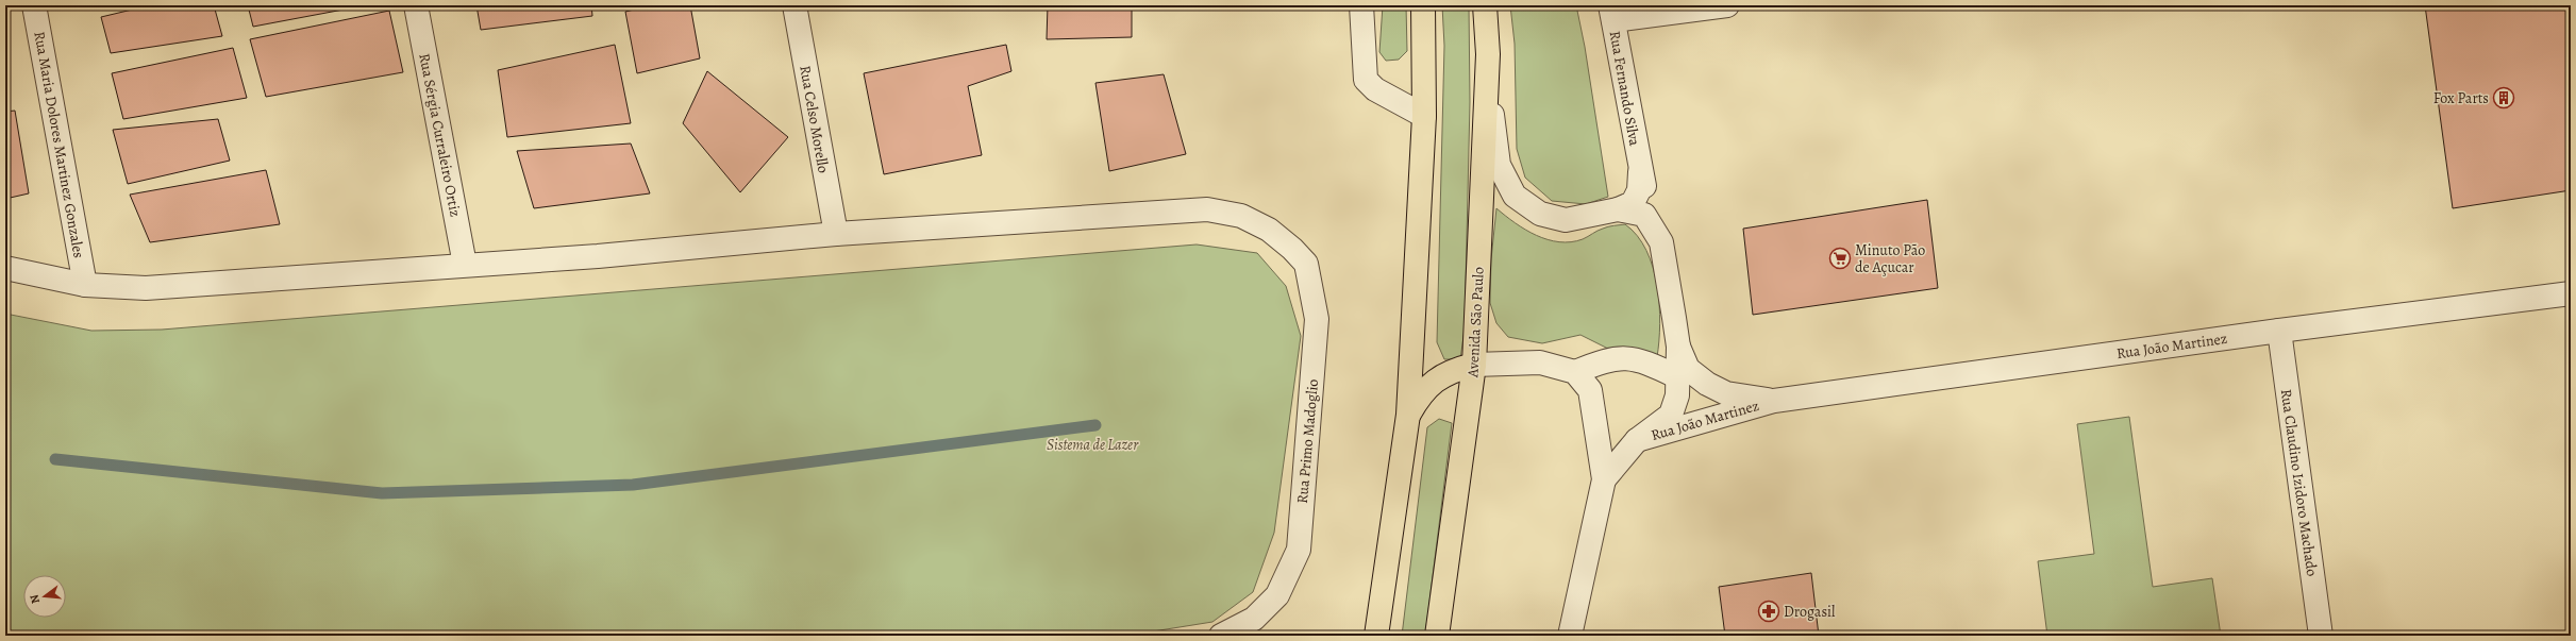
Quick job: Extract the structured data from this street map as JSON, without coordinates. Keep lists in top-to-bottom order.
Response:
{
  "streets": {
    "main road": ["Avenida São Paulo"],
    "street": [
      "Rua Fernando Silva",
      "Rua Celso Morello",
      "Rua Sérgia Curraleiro Ortiz",
      "Rua Maria Dolores Martinez Gonzales",
      "Rua João Martinez",
      "Rua Primo Madoglio",
      "Rua Claudino Izidoro Machado"
    ]
  },
  "crossings": [
    ["Rua Fernando Silva", "Rua João Martinez"],
    ["Rua Celso Morello", "Rua Primo Madoglio"],
    ["Rua Sérgia Curraleiro Ortiz", "Rua Primo Madoglio"],
    ["Rua Maria Dolores Martinez Gonzales", "Rua Primo Madoglio"],
    ["Rua João Martinez", "Rua Claudino Izidoro Machado"]
  ],
  "parks": ["Sistema de Lazer"],
  "places": {
    "building": ["Fox Parts"],
    "supermarket": ["Minuto Pão de Açucar"],
    "pharmacy": ["Drogasil"]
  },
  "north": "left"
}
